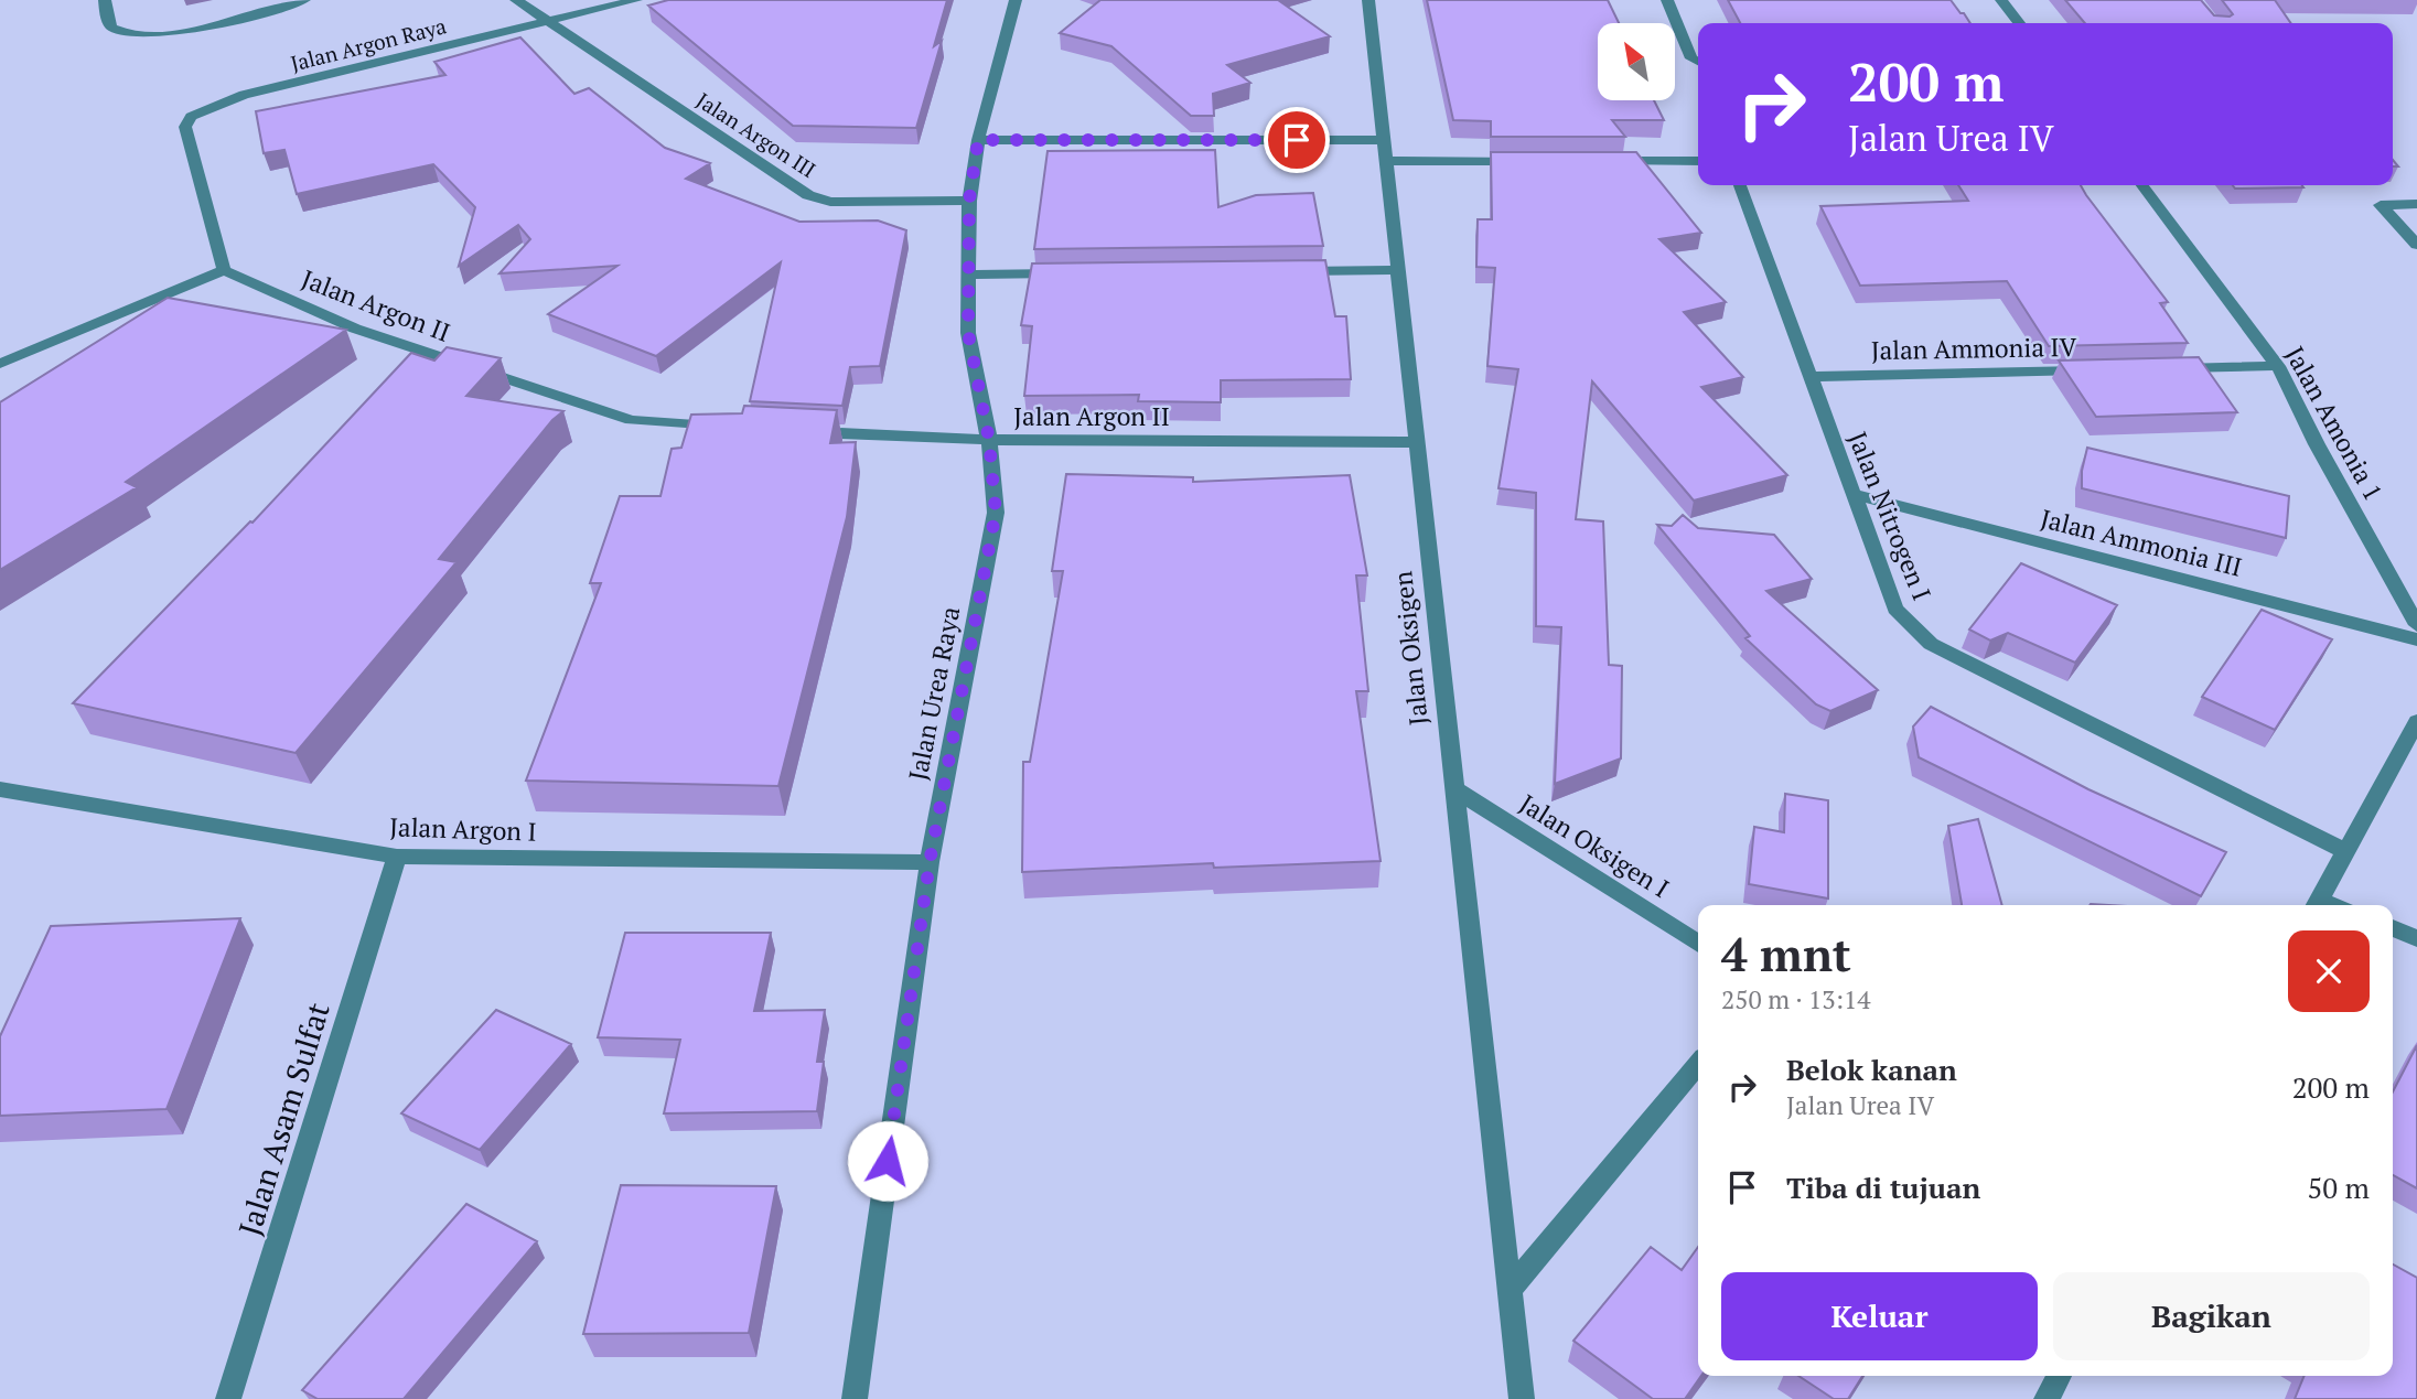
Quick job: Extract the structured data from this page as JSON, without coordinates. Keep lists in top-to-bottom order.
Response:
{
  "streets": {
    "street": [
      "Jalan Argon Raya",
      "Jalan Argon III",
      "Jalan Argon II",
      "Jalan Ammonia IV",
      "Jalan Amonia 1",
      "Jalan Nitrogen I",
      "Jalan Ammonia III",
      "Jalan Oksigen",
      "Jalan Urea Raya",
      "Jalan Argon I",
      "Jalan Oksigen I",
      "Jalan Asam Sulfat"
    ]
  },
  "crossings": [
    ["Jalan Argon Raya", "Jalan Argon III"],
    ["Jalan Argon Raya", "Jalan Argon II"],
    ["Jalan Argon III", "Jalan Urea Raya"],
    ["Jalan Argon II", "Jalan Oksigen"],
    ["Jalan Argon II", "Jalan Urea Raya"],
    ["Jalan Ammonia IV", "Jalan Nitrogen I"],
    ["Jalan Nitrogen I", "Jalan Ammonia III"],
    ["Jalan Oksigen", "Jalan Oksigen I"],
    ["Jalan Urea Raya", "Jalan Argon I"],
    ["Jalan Argon I", "Jalan Asam Sulfat"]
  ],
  "north": "top left",
  "page": {
    "turn": ["200 m", "Jalan Urea IV"],
    "heading": ["4 mnt", "250 m · 13:14"],
    "list": [
      {
        "name": "Belok kanan",
        "note": "Jalan Urea IV",
        "value": "200 m"
      },
      {
        "name": "Tiba di tujuan",
        "value": "50 m"
      }
    ],
    "buttons": ["Keluar", "Bagikan"]
  }
}
